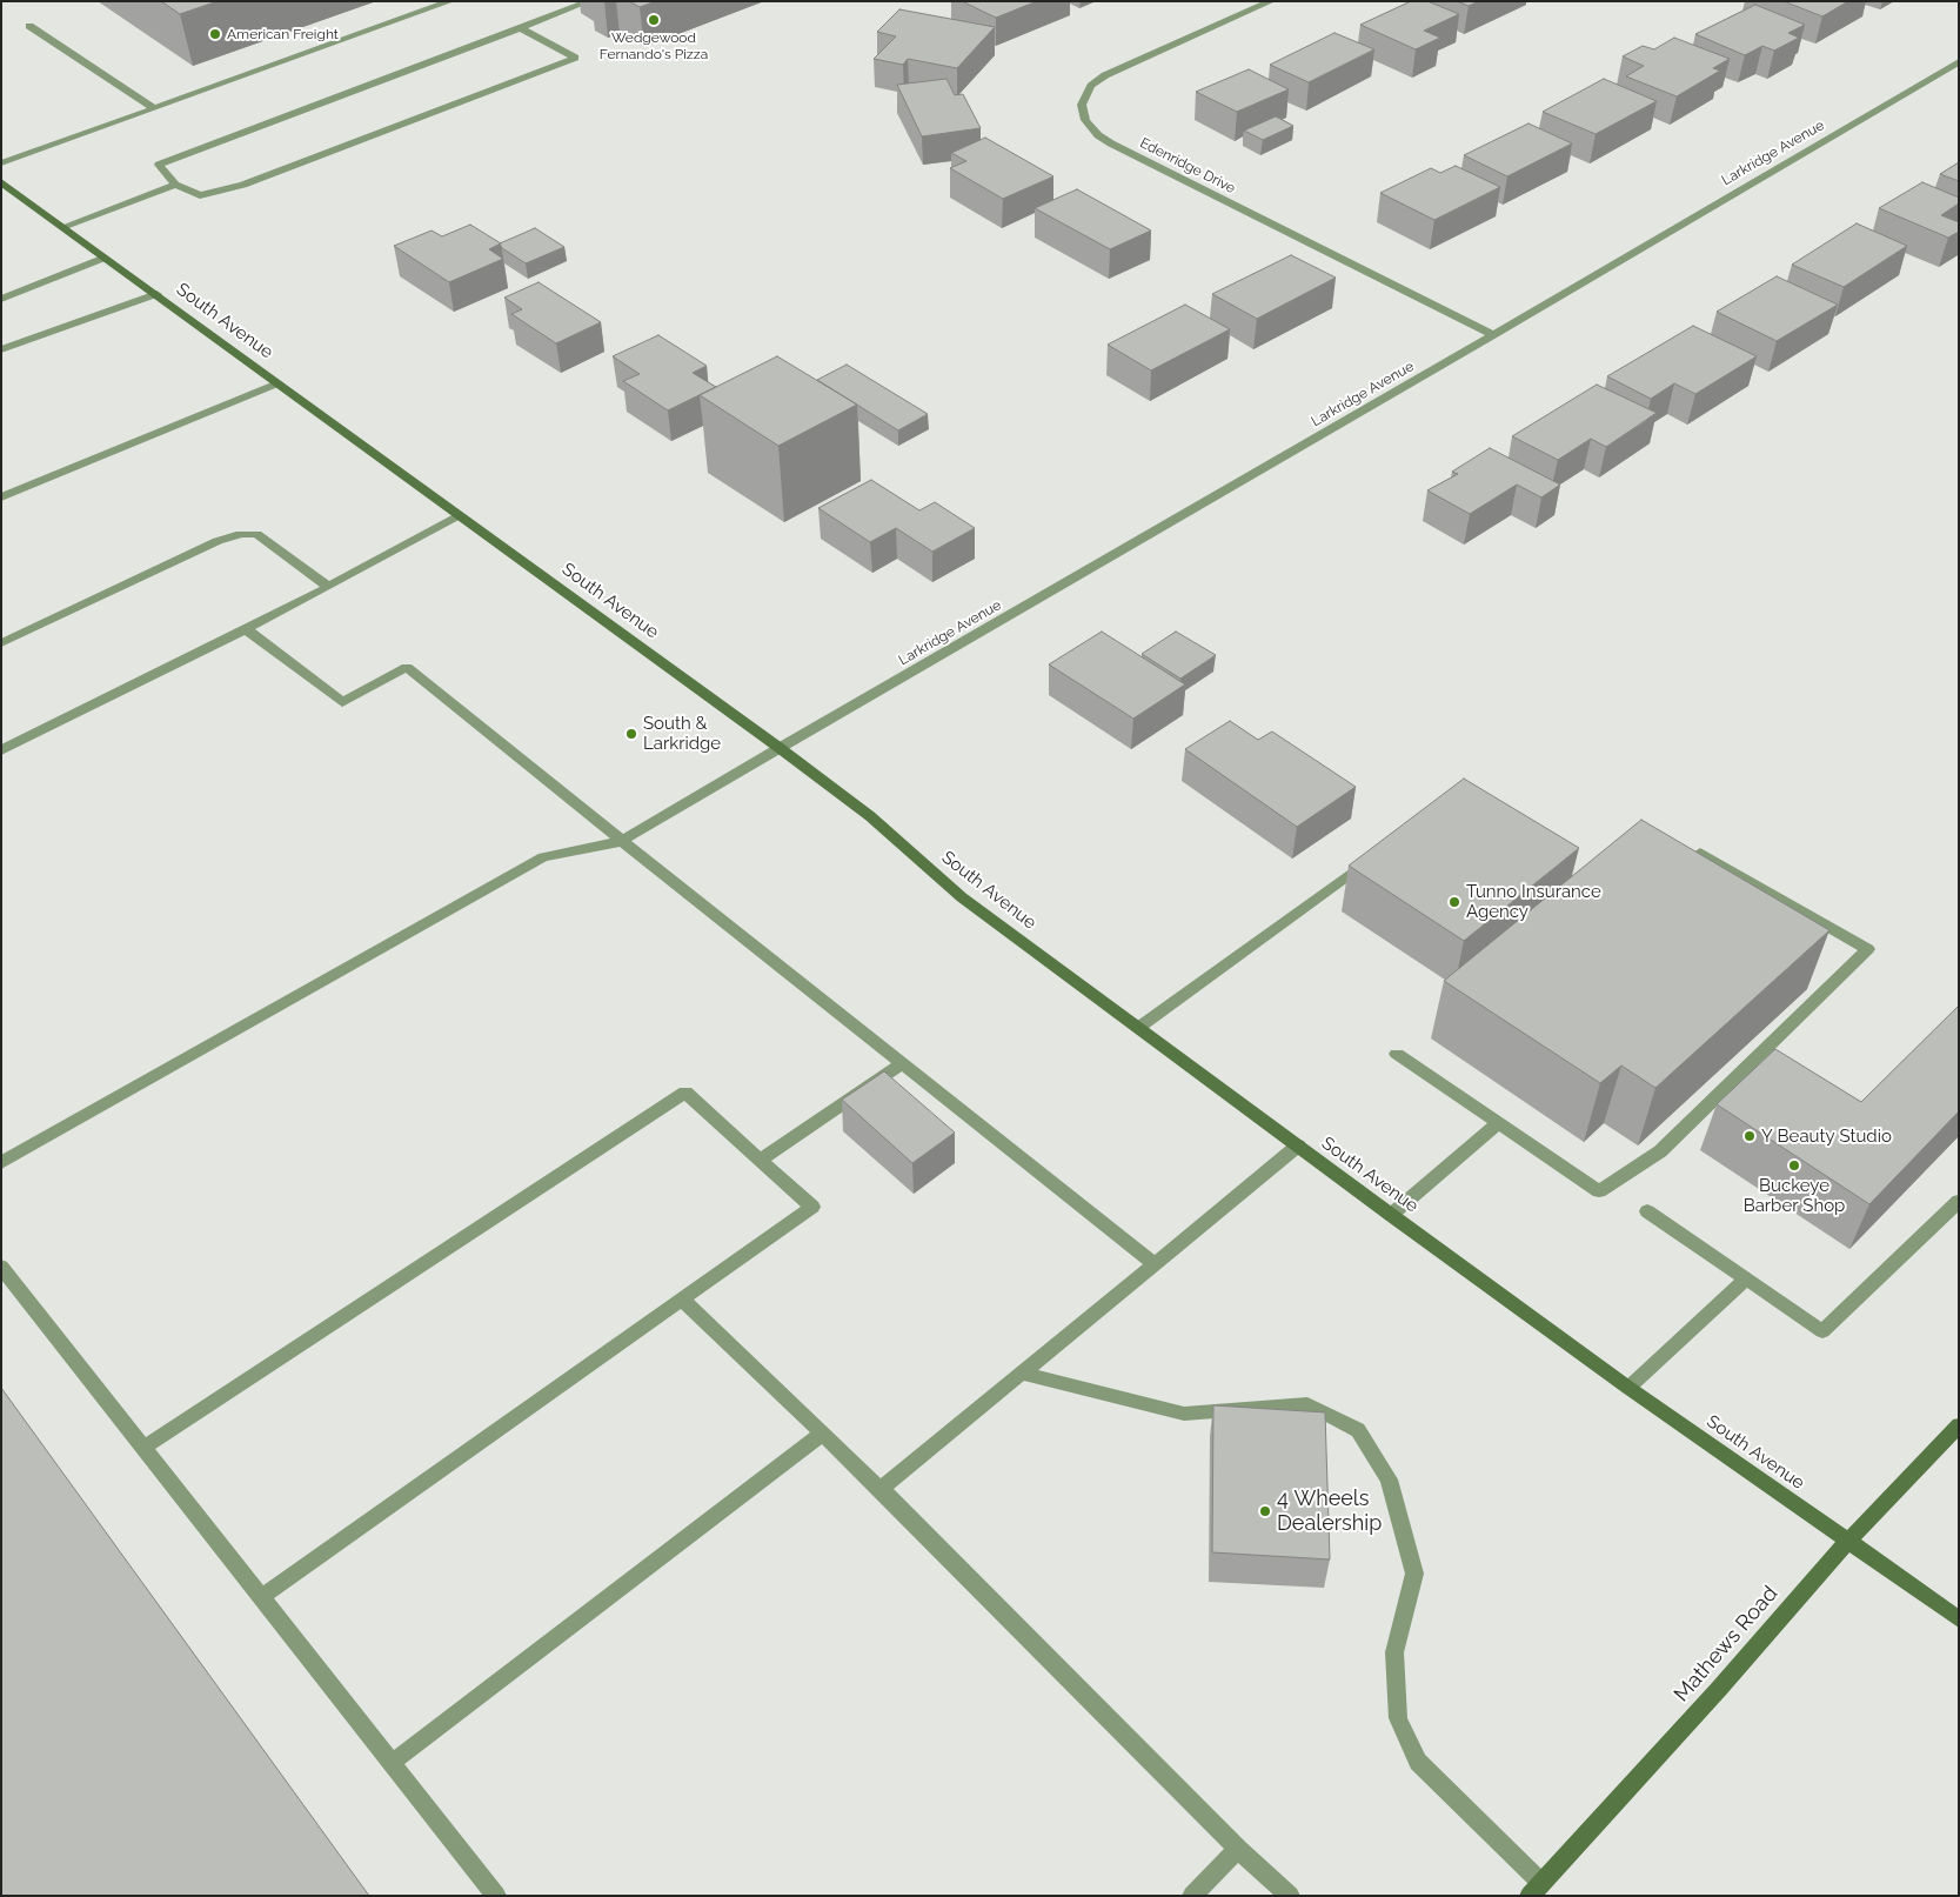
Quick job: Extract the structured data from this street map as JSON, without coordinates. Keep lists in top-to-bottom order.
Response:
{
  "streets": {
    "main road": ["South Avenue", "Mathews Road"],
    "street": ["Larkridge Avenue", "Edenridge Drive"]
  },
  "crossings": [
    ["Larkridge Avenue", "Edenridge Drive"],
    ["Larkridge Avenue", "South Avenue"],
    ["South Avenue", "Mathews Road"]
  ],
  "places": [
    "Wedgewood Fernando's Pizza",
    "American Freight",
    "South & Larkridge",
    "Tunno Insurance Agency",
    "Y Beauty Studio",
    "Buckeye Barber Shop",
    "4 Wheels Dealership"
  ]
}
